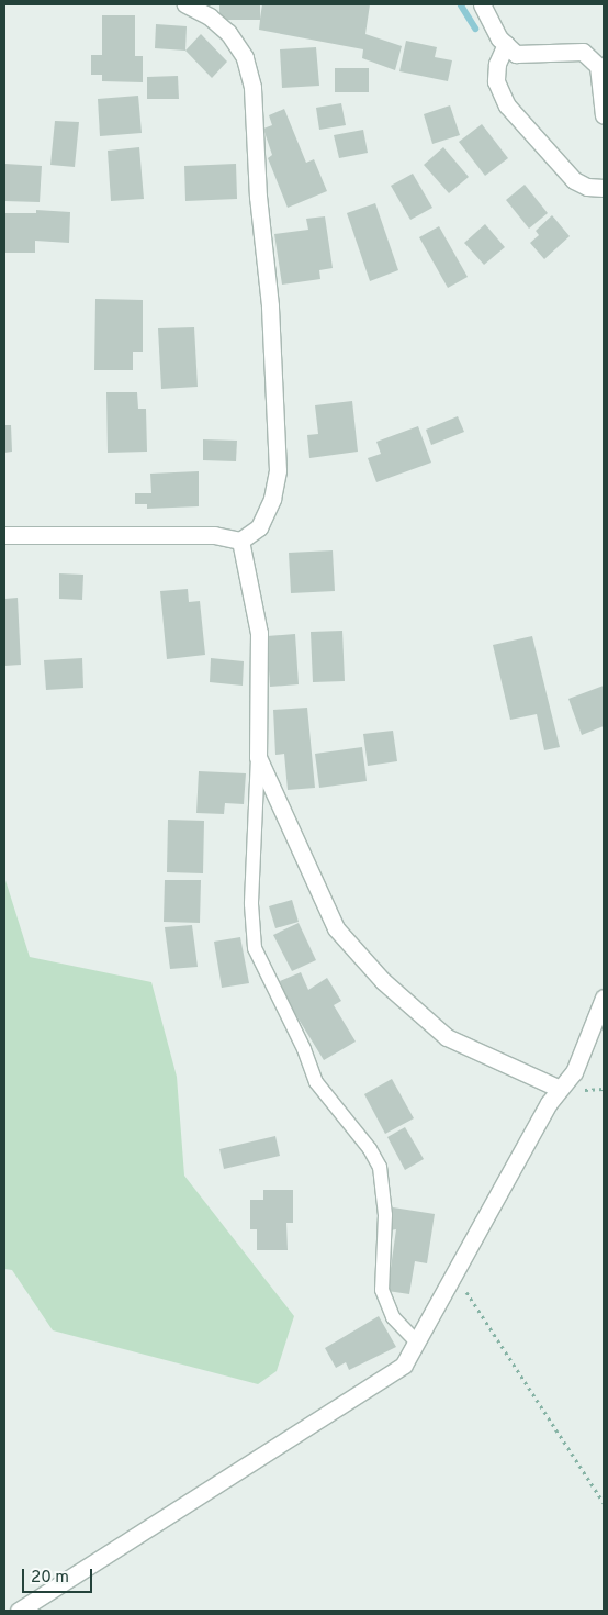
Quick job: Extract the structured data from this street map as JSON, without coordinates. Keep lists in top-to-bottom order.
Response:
{
  "scale_bar": "20 m"
}
